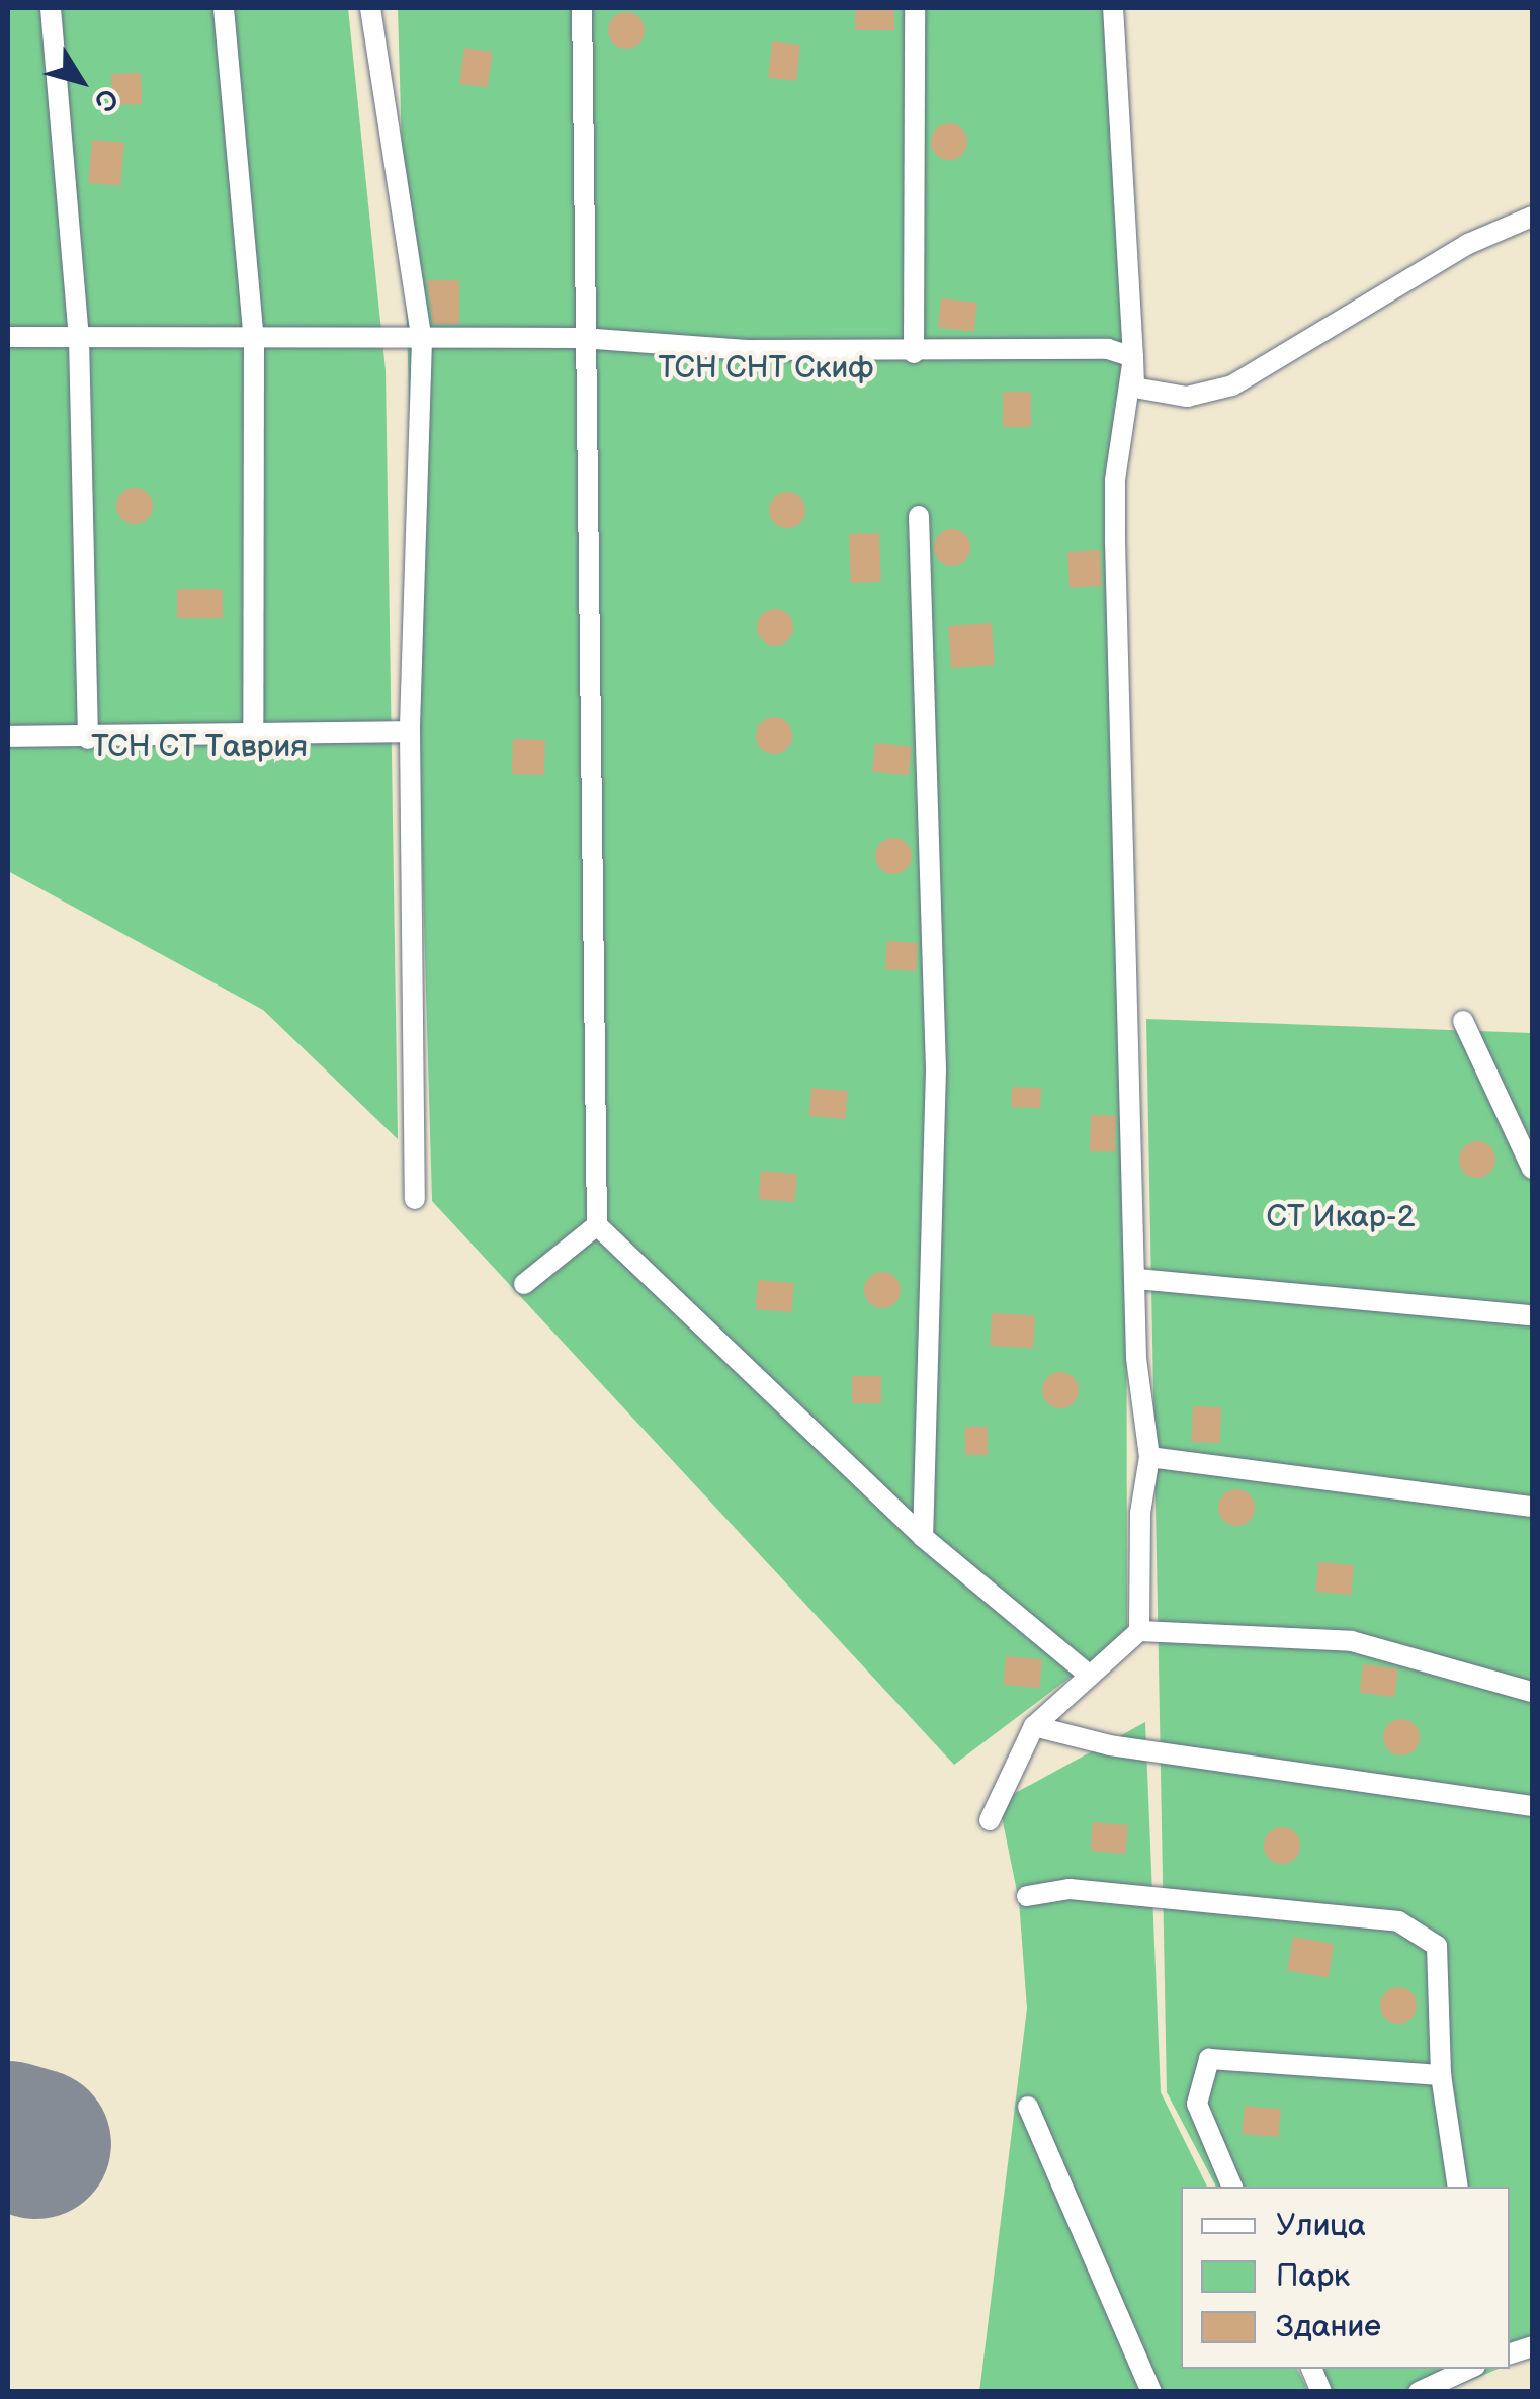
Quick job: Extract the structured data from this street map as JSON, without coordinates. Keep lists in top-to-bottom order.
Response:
{
  "parks": ["ТСН СНТ Скиф", "ТСН СТ Таврия", "СТ Икар-2"],
  "legend": ["Улица", "Парк", "Здание"],
  "north": "bottom right"
}
